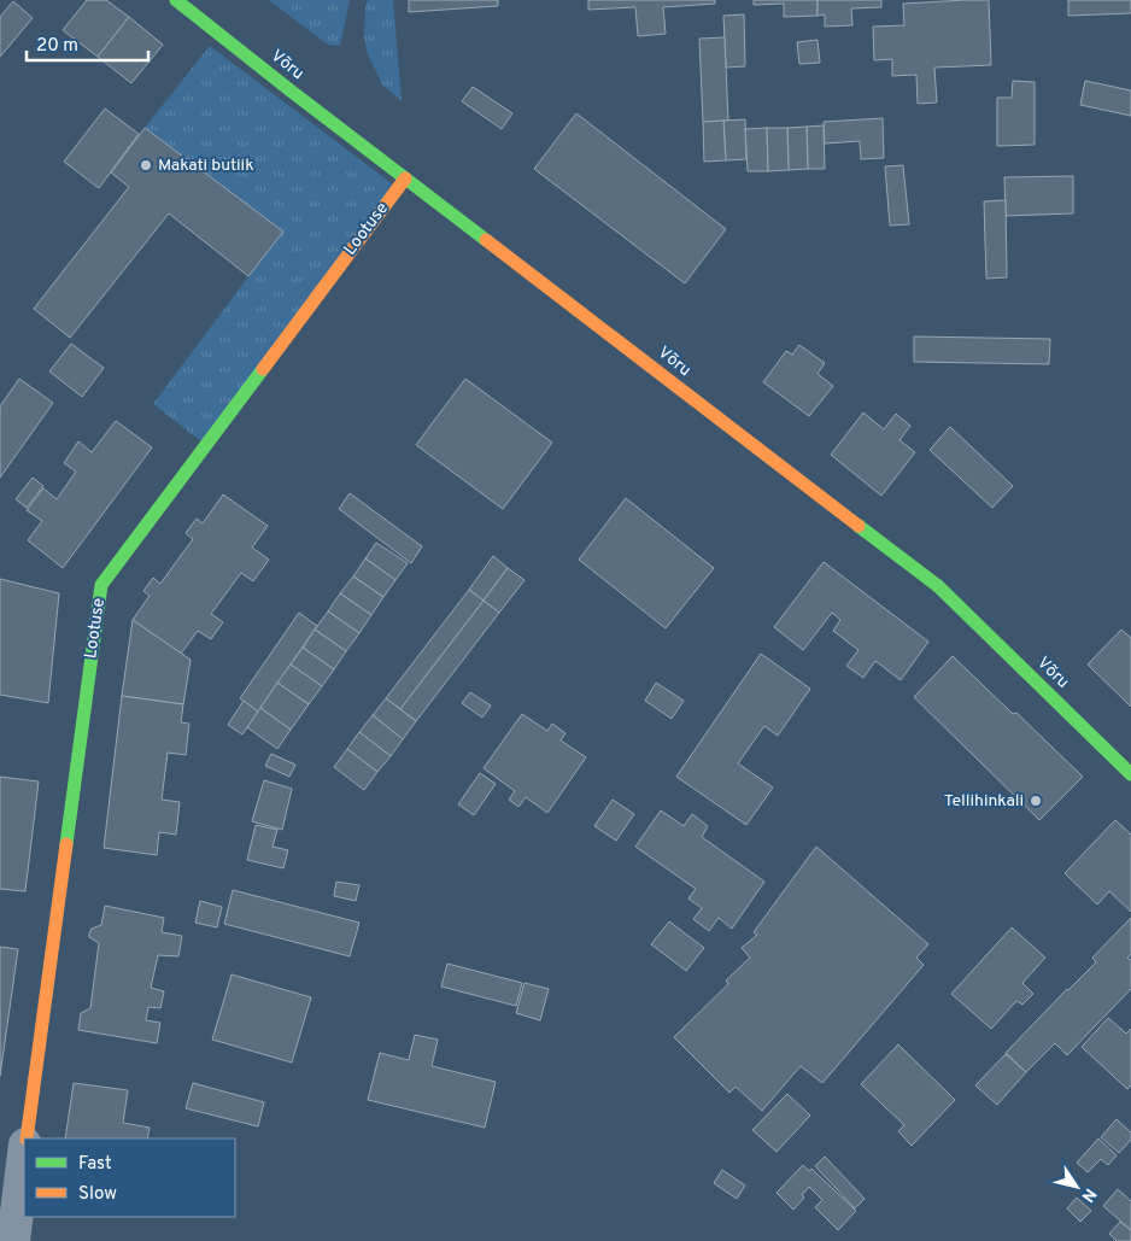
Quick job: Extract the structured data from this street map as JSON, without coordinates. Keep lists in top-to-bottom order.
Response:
{
  "streets": {
    "main road": ["Võru", "Lootuse"]
  },
  "crossings": [
    ["Võru", "Lootuse"]
  ],
  "places": ["Makati butiik", "Tellihinkali"],
  "legend": ["Fast", "Slow"],
  "scale_bar": "20 m",
  "north": "bottom right"
}
